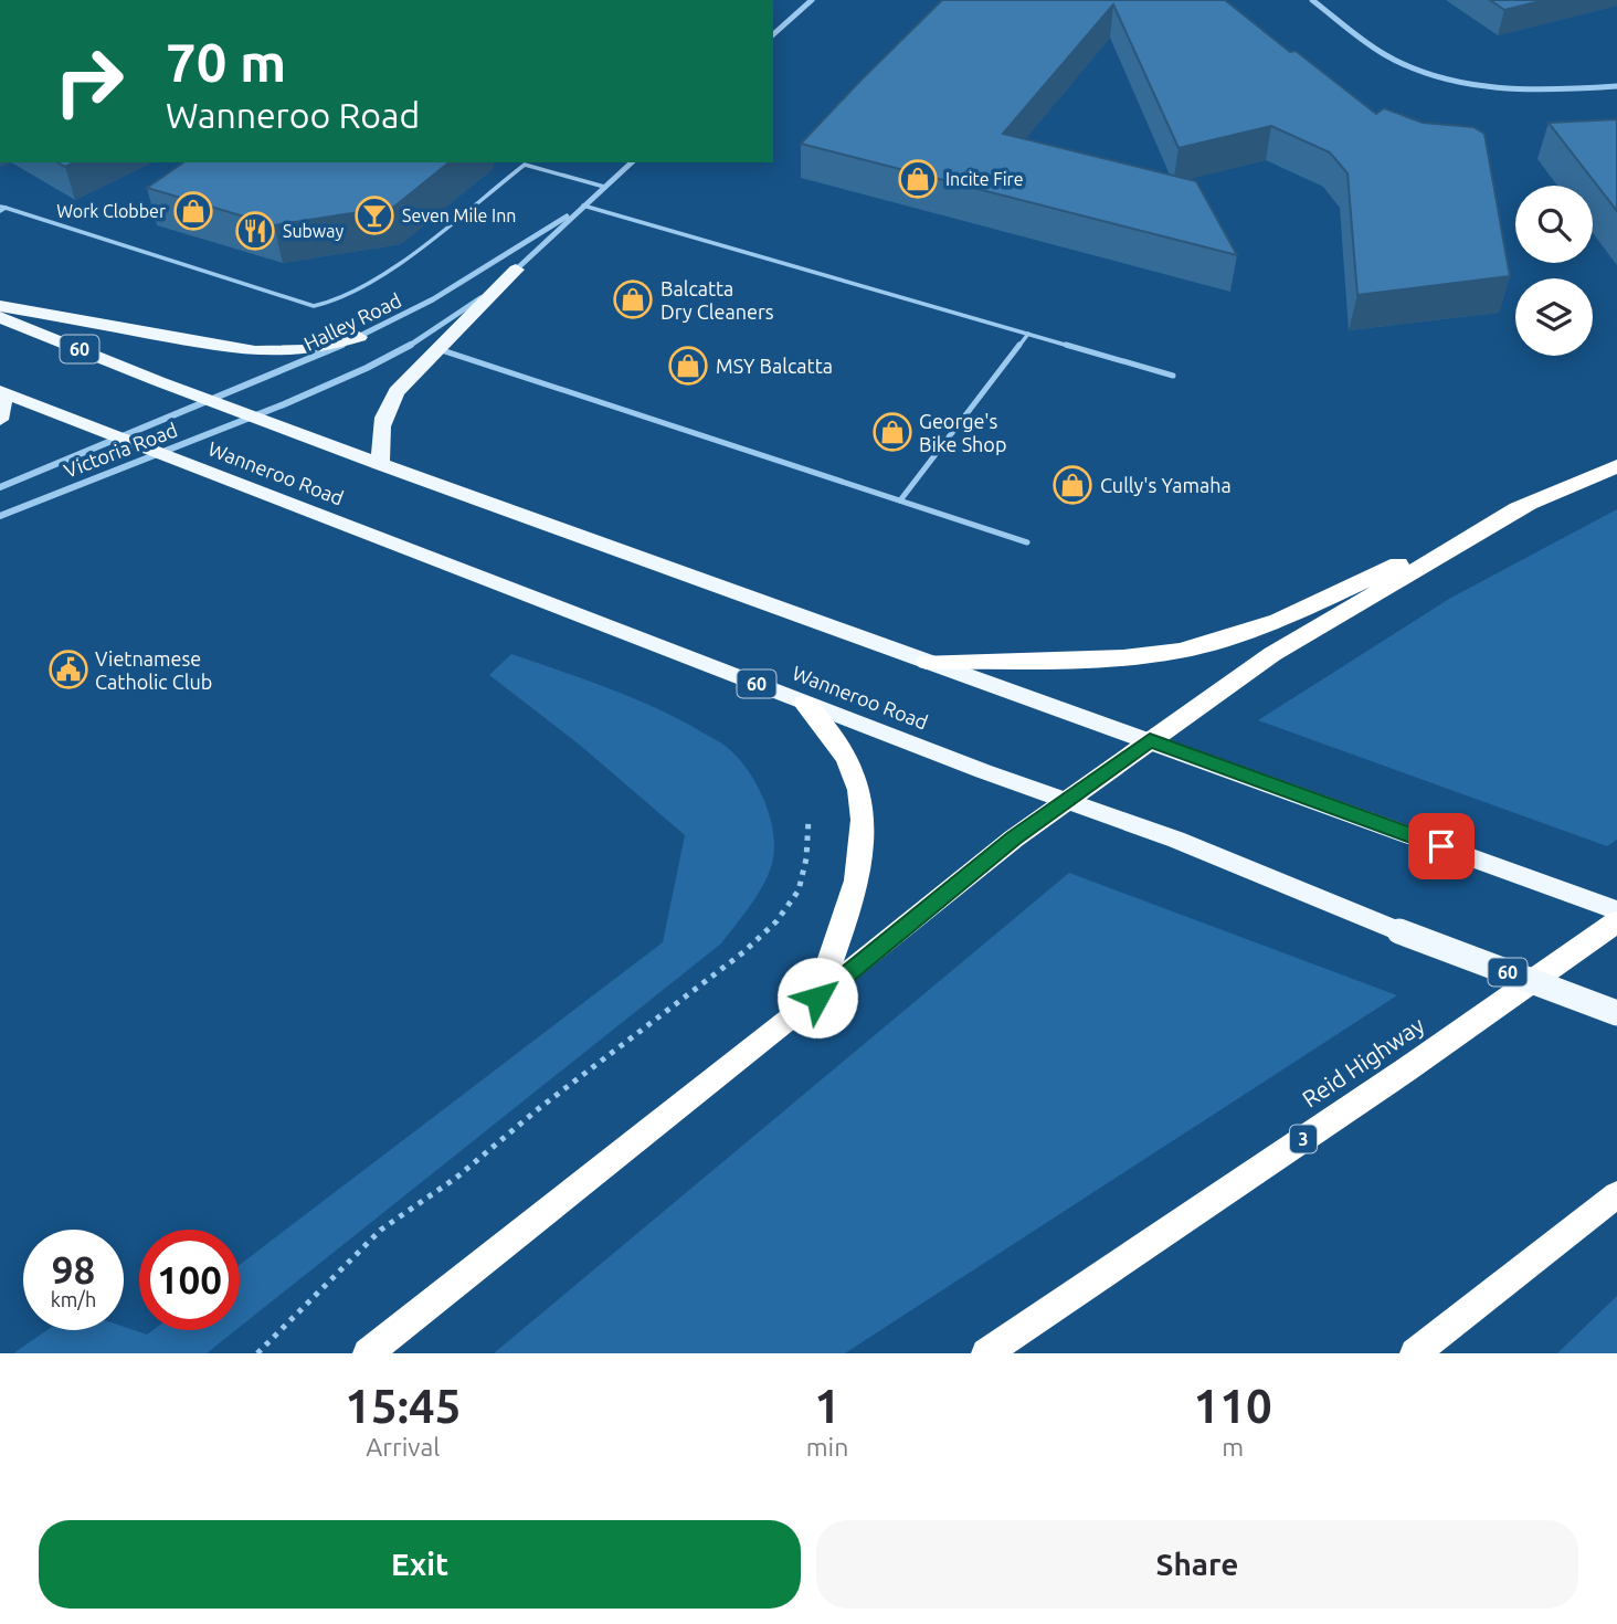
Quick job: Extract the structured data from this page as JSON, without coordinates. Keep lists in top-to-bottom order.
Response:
{
  "streets": {
    "highway": [
      "60",
      "Wanneroo Road",
      "Reid Highway",
      "3"
    ],
    "street": ["Halley Road", "Victoria Road"]
  },
  "crossings": [
    ["Halley Road", "60"],
    ["Halley Road", "Victoria Road"],
    ["Halley Road", "Wanneroo Road"],
    ["60", "Victoria Road"],
    ["Victoria Road", "Wanneroo Road"]
  ],
  "places": {
    "shop": [
      "Incite Fire",
      "Work Clobber",
      "Balcatta Dry Cleaners",
      "MSY Balcatta",
      "George's Bike Shop",
      "Cully's Yamaha"
    ],
    "bar": ["Seven Mile Inn"],
    "restaurant": ["Subway"],
    "public building": ["Vietnamese Catholic Club"]
  },
  "page": {
    "turn": ["70 m", "Wanneroo Road"],
    "speed": "98 km/h",
    "limit": "100",
    "eta": [
      "15:45",
      "Arrival",
      "1",
      "min",
      "110",
      "m"
    ],
    "buttons": ["Exit", "Share"]
  }
}
